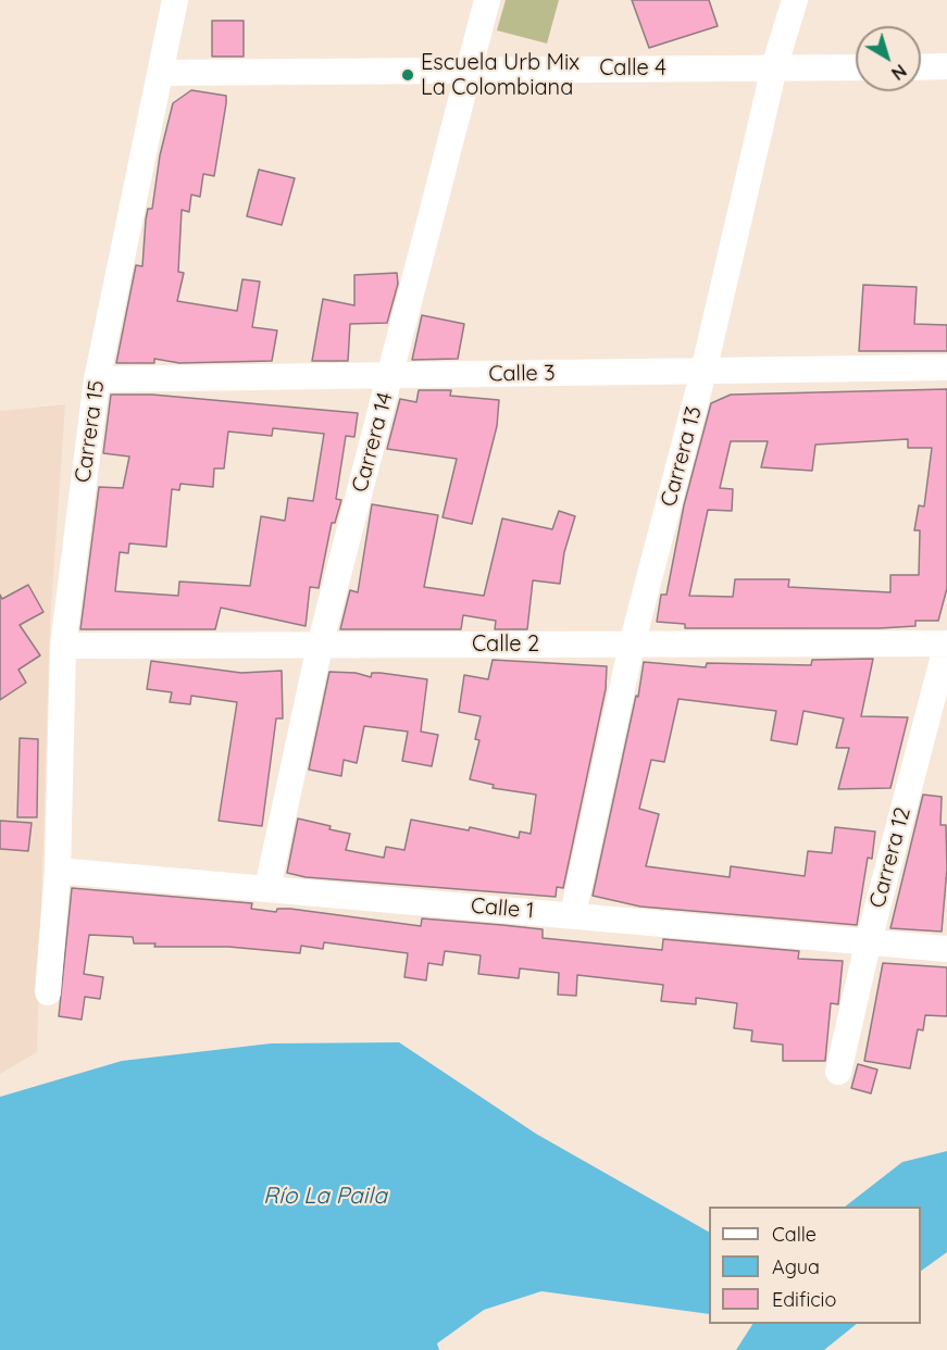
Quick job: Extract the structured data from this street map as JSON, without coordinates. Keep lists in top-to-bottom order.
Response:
{
  "streets": {
    "street": [
      "Calle 4",
      "Calle 3",
      "Carrera 15",
      "Carrera 14",
      "Carrera 13",
      "Calle 2",
      "Carrera 12",
      "Calle 1"
    ]
  },
  "crossings": [
    ["Calle 4", "Carrera 15"],
    ["Calle 4", "Carrera 14"],
    ["Calle 4", "Carrera 13"],
    ["Calle 3", "Carrera 15"],
    ["Calle 3", "Carrera 14"],
    ["Calle 3", "Carrera 13"],
    ["Carrera 15", "Calle 2"],
    ["Carrera 15", "Calle 1"],
    ["Carrera 14", "Calle 2"],
    ["Carrera 14", "Calle 1"],
    ["Carrera 13", "Calle 2"],
    ["Carrera 13", "Calle 1"],
    ["Calle 2", "Carrera 12"],
    ["Carrera 12", "Calle 1"]
  ],
  "water": ["Río La Paila"],
  "places": ["Escuela Urb Mix La Colombiana"],
  "legend": ["Calle", "Agua", "Edificio"],
  "north": "bottom right"
}
